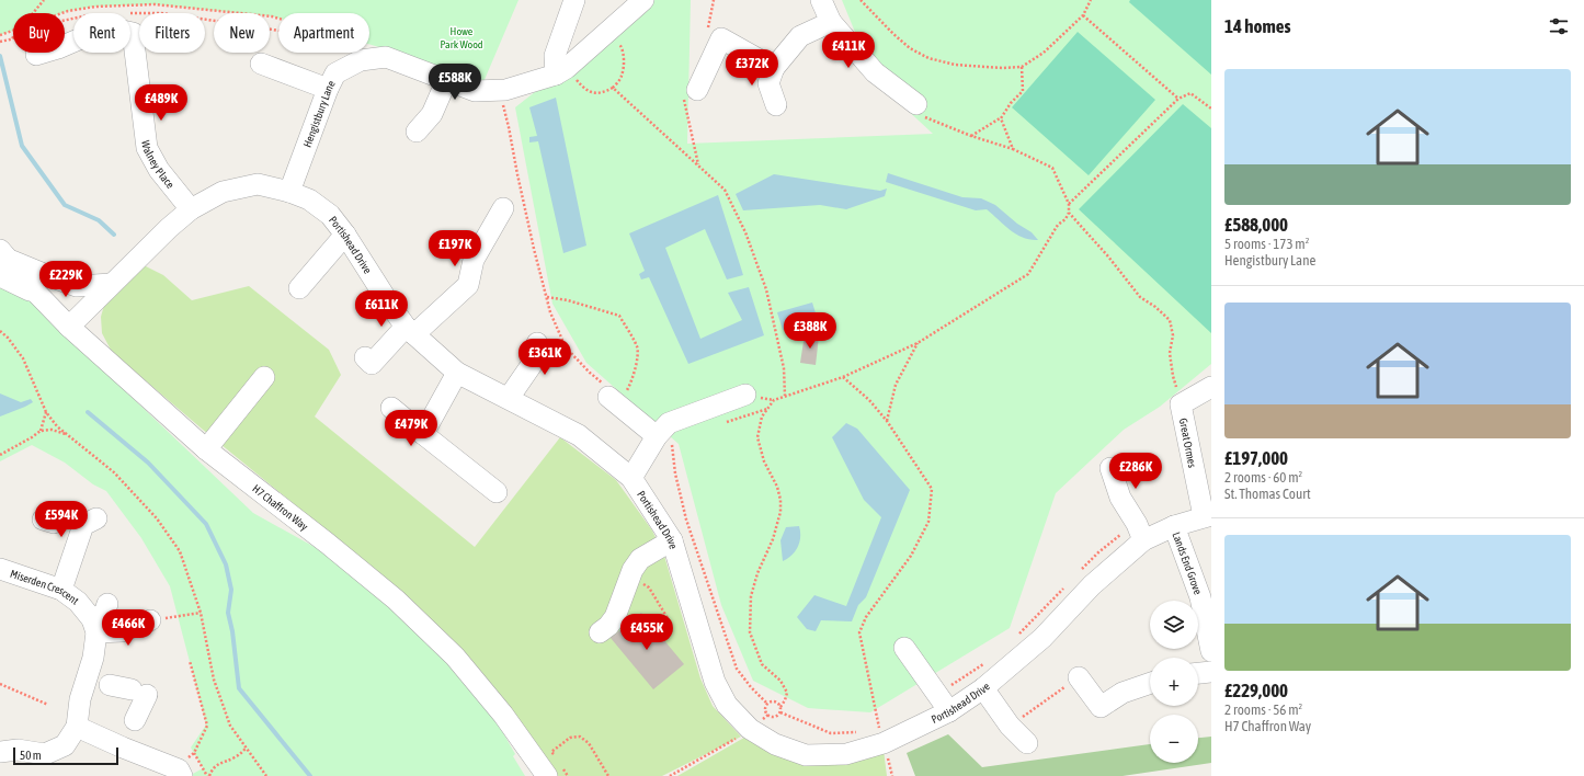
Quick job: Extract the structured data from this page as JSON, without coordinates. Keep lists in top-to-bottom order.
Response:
{
  "streets": {
    "street": [
      "Hengistbury Lane",
      "Walney Place",
      "Portishead Drive",
      "Great Ormes",
      "H7 Chaffron Way",
      "Lands End Grove",
      "Miserden Crescent"
    ]
  },
  "crossings": [
    ["Hengistbury Lane", "Portishead Drive"],
    ["Walney Place", "Portishead Drive"],
    ["Portishead Drive", "Great Ormes"],
    ["Portishead Drive", "H7 Chaffron Way"],
    ["Portishead Drive", "Lands End Grove"]
  ],
  "parks": ["Howe Park Wood"],
  "scale_bar": "50 m",
  "page": {
    "heading": "14 homes",
    "chip": [
      "Buy",
      "Rent",
      "Filters",
      "New",
      "Apartment"
    ],
    "price": [
      "£411K",
      "£372K",
      "£588K",
      "£489K",
      "£197K",
      "£229K",
      "£611K",
      "£388K",
      "£361K",
      "£479K",
      "£286K",
      "£594K",
      "£466K",
      "£455K"
    ],
    "list": [
      {
        "name": "£588,000",
        "note": "5 rooms · 173 m² · Hengistbury Lane"
      },
      {
        "name": "£197,000",
        "note": "2 rooms · 60 m² · St. Thomas Court"
      },
      {
        "name": "£229,000",
        "note": "2 rooms · 56 m² · H7 Chaffron Way"
      }
    ],
    "map_buttons": ["+", "−"],
    "scale": "50 m"
  }
}
